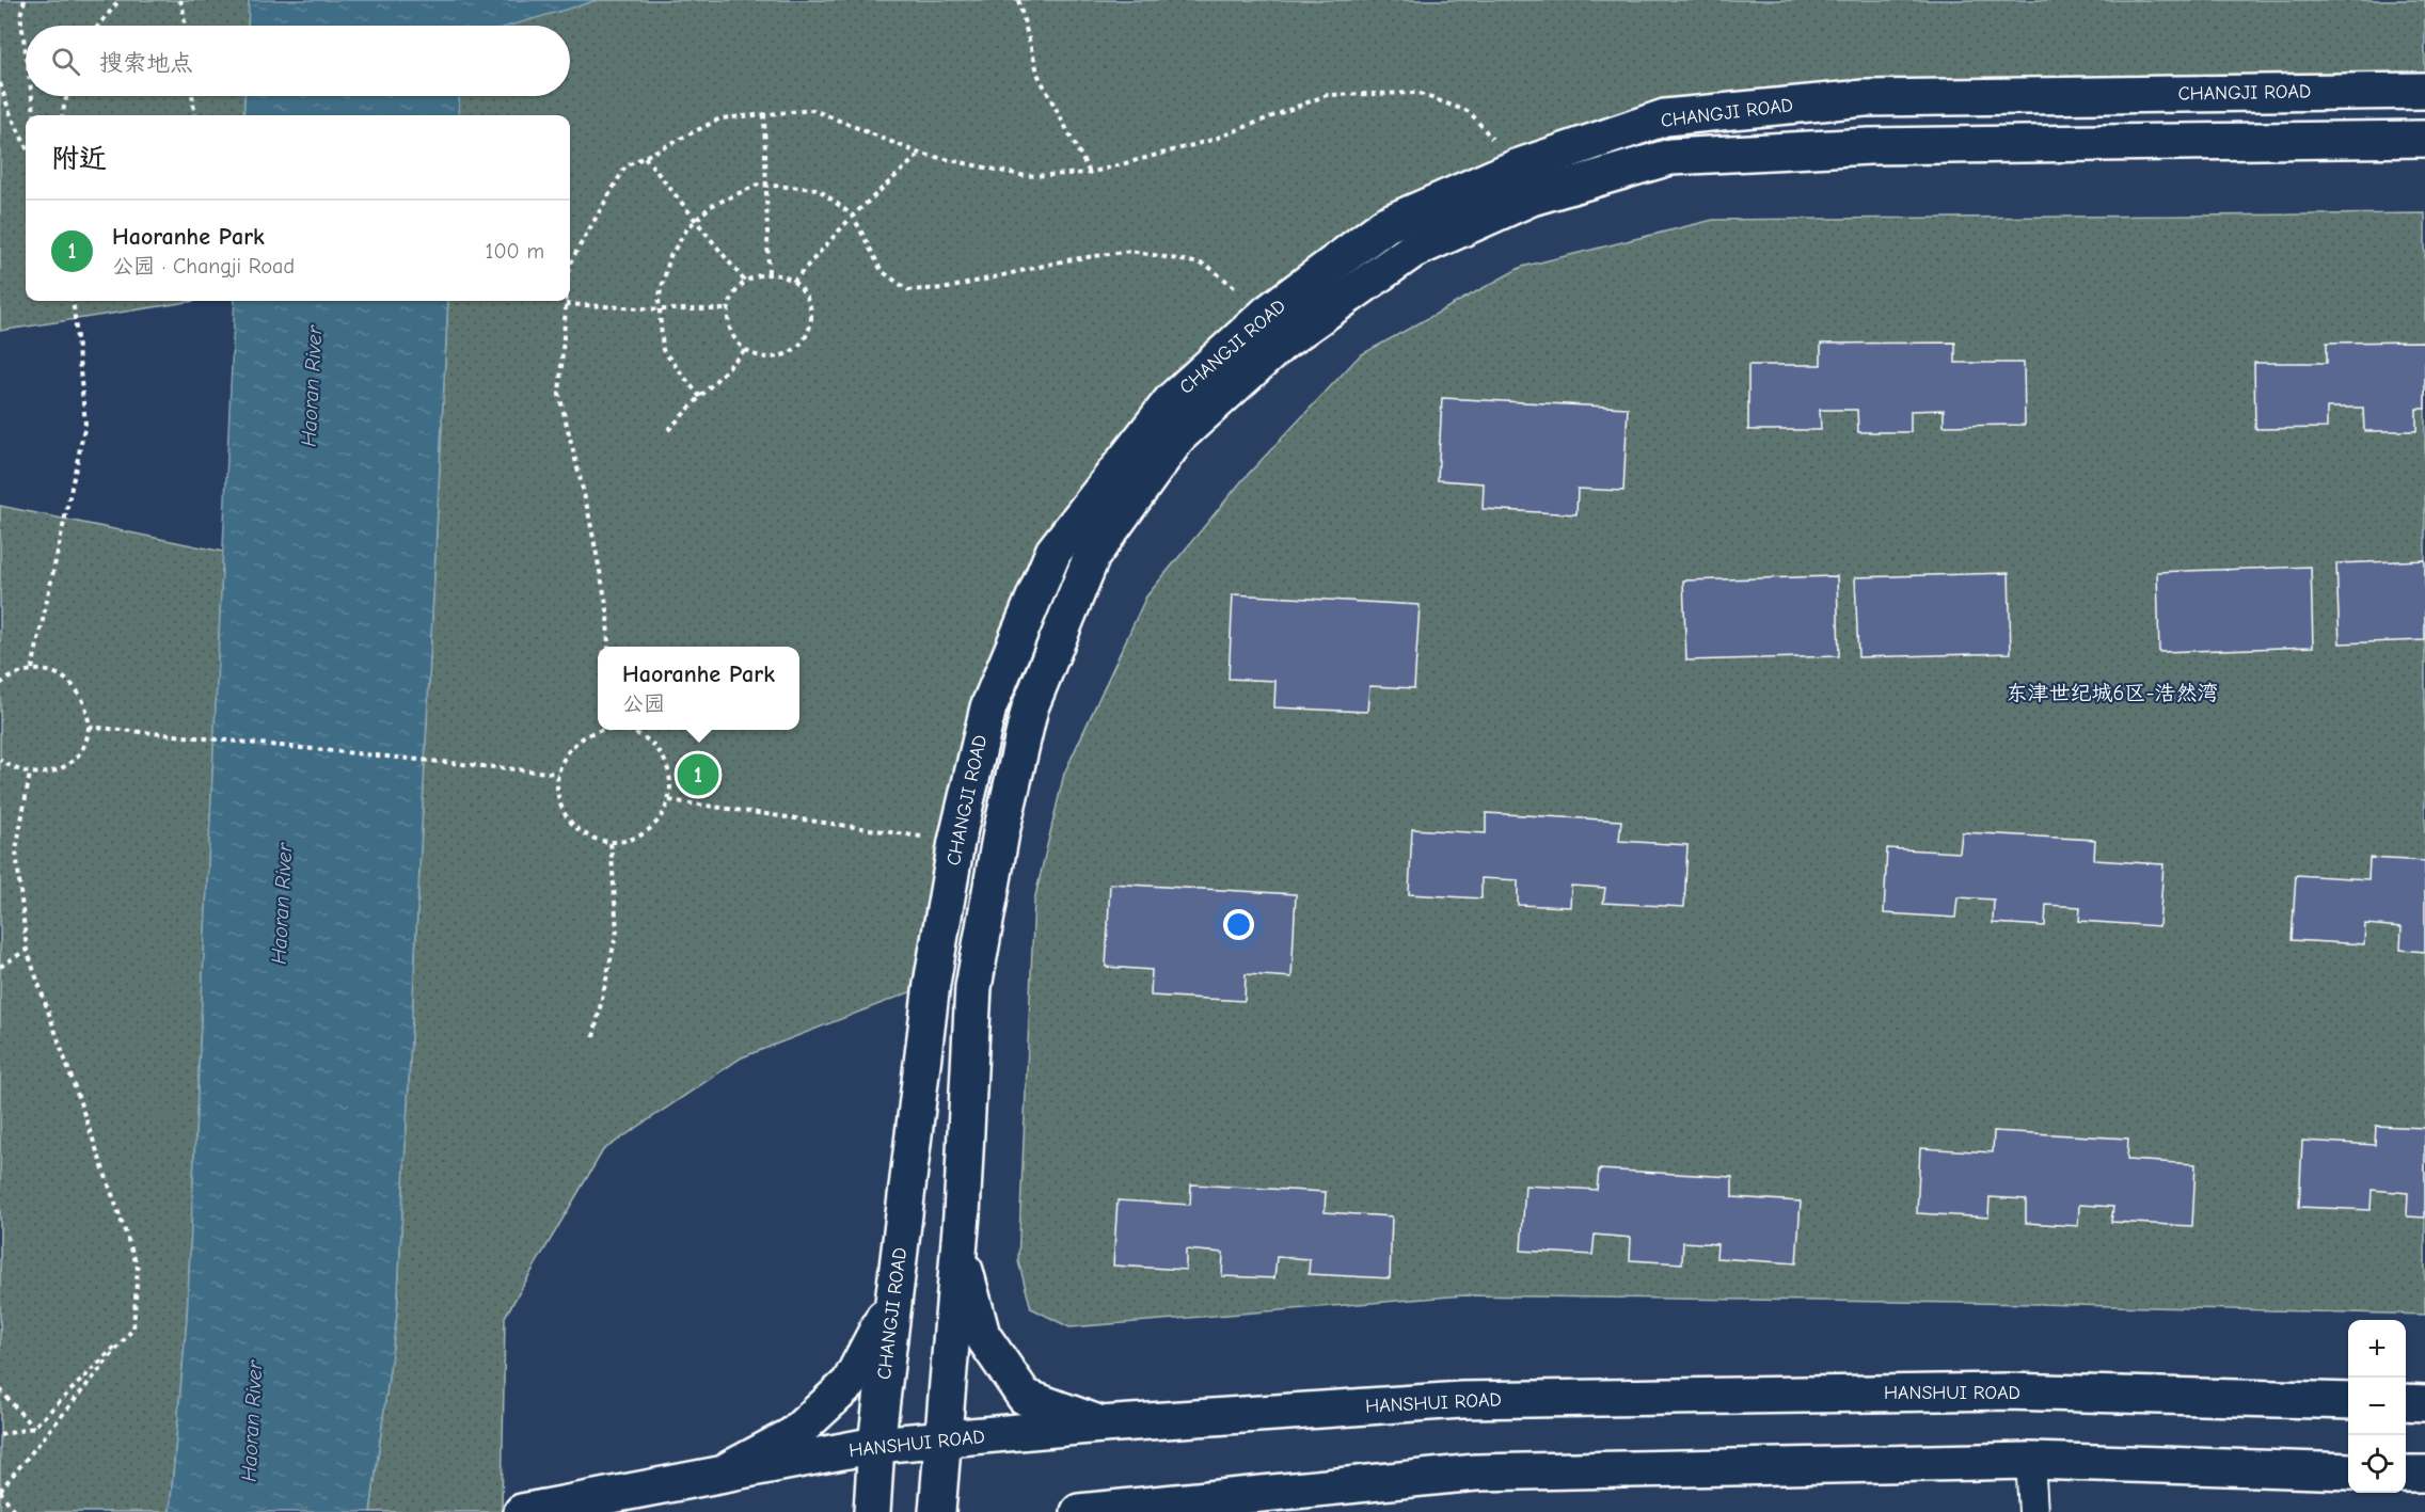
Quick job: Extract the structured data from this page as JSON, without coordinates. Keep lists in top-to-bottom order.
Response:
{
  "streets": {
    "street": ["CHANGJI ROAD", "HANSHUI ROAD"]
  },
  "crossings": [
    ["CHANGJI ROAD", "HANSHUI ROAD"]
  ],
  "districts": ["东津世纪城6区-浩然湾"],
  "water": ["Haoran River"],
  "page": {
    "search": "搜索地点",
    "heading": "附近",
    "list": [
      {
        "mark": "1",
        "name": "Haoranhe Park",
        "note": "公园 · Changji Road",
        "value": "100 m"
      }
    ],
    "popup": ["Haoranhe Park", "公园"],
    "pins": "1",
    "map_buttons": ["+", "−"]
  }
}
